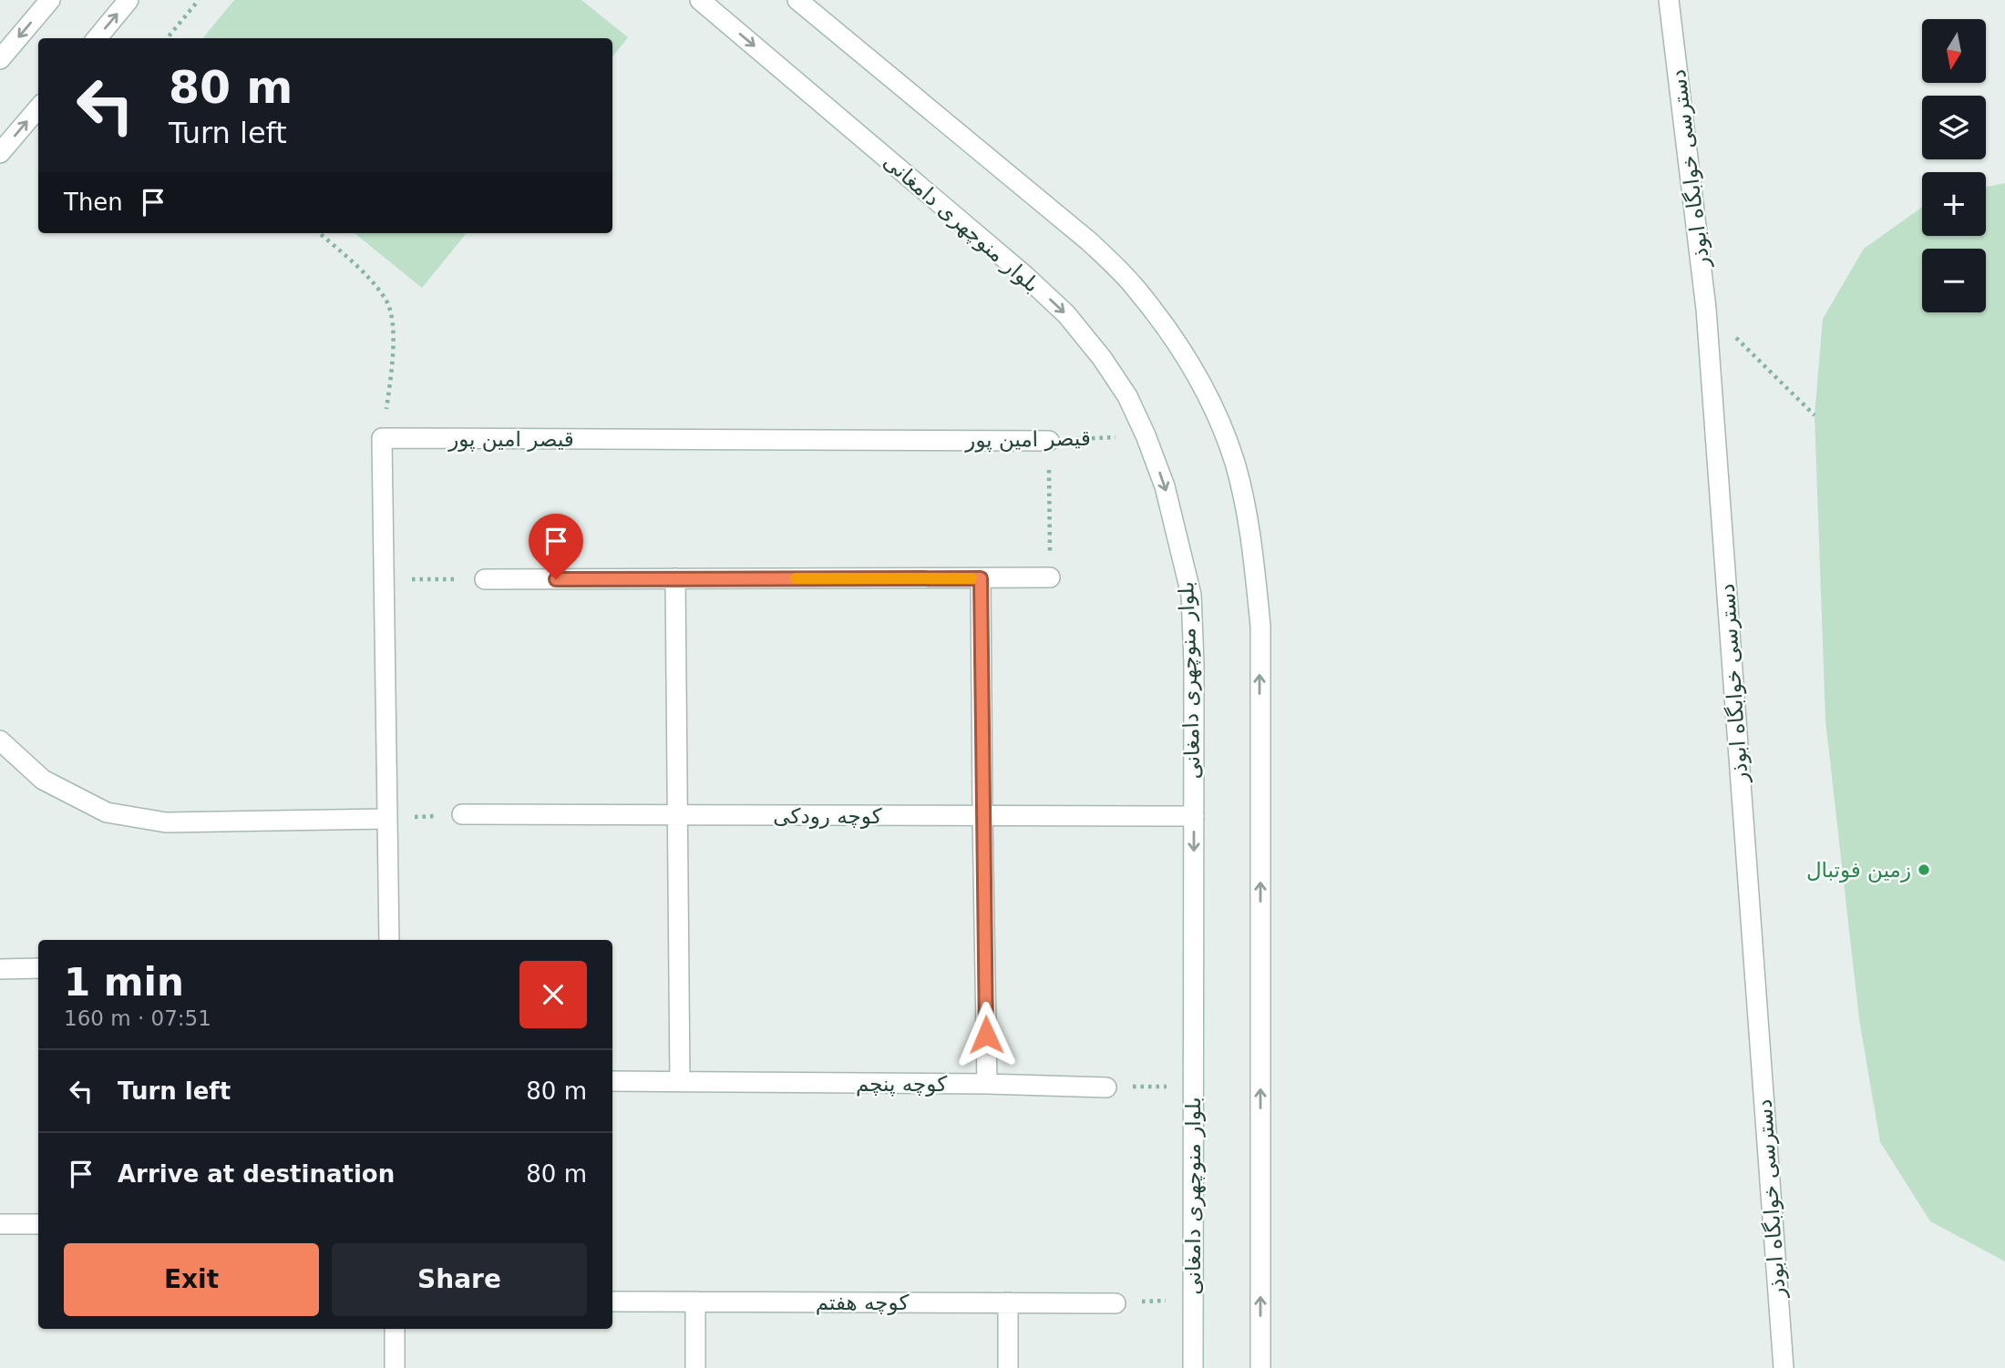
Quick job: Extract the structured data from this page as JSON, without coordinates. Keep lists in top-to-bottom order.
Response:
{
  "streets": {
    "street": [
      "دسترسی خوابگاه ابوذر",
      "بلوار منوچهری دامغانی",
      "قیصر امین پور",
      "کوچه رودکی",
      "کوچه پنچم",
      "کوچه هفتم"
    ]
  },
  "crossings": [
    ["بلوار منوچهری دامغانی", "قیصر امین پور"],
    ["بلوار منوچهری دامغانی", "کوچه رودکی"]
  ],
  "places": ["زمین فوتبال"],
  "north": "bottom",
  "page": {
    "map_buttons": ["+", "−"],
    "turn": ["80 m", "Turn left"],
    "then": "Then",
    "heading": ["1 min", "160 m · 07:51"],
    "list": [
      {
        "name": "Turn left",
        "value": "80 m"
      },
      {
        "name": "Arrive at destination",
        "value": "80 m"
      }
    ],
    "buttons": ["Exit", "Share"]
  }
}
